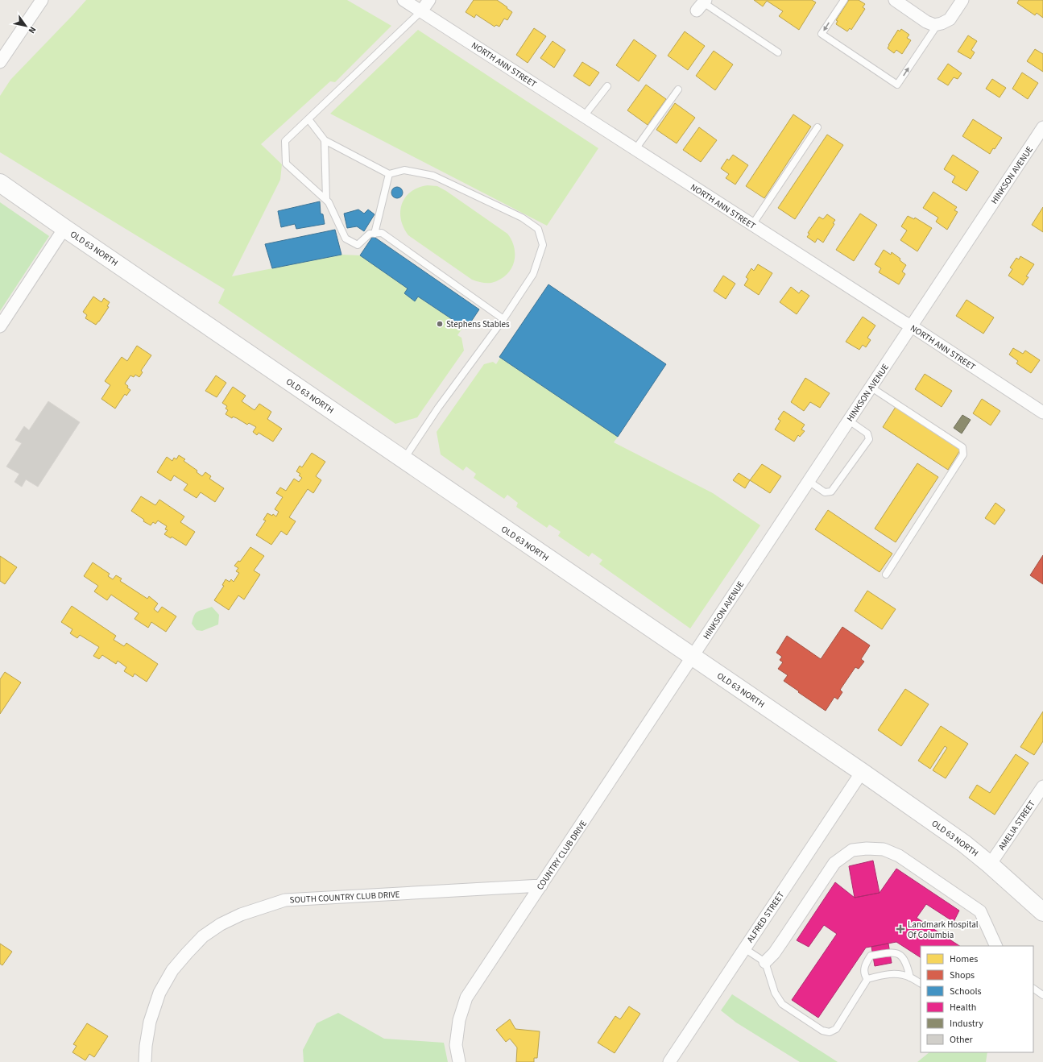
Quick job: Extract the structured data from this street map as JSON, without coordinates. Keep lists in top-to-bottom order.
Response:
{
  "streets": {
    "main road": ["OLD 63 NORTH"],
    "street": [
      "NORTH ANN STREET",
      "HINKSON AVENUE",
      "AMELIA STREET",
      "COUNTRY CLUB DRIVE",
      "SOUTH COUNTRY CLUB DRIVE",
      "ALFRED STREET"
    ]
  },
  "crossings": [
    ["NORTH ANN STREET", "HINKSON AVENUE"],
    ["HINKSON AVENUE", "OLD 63 NORTH"],
    ["HINKSON AVENUE", "COUNTRY CLUB DRIVE"],
    ["OLD 63 NORTH", "AMELIA STREET"],
    ["OLD 63 NORTH", "COUNTRY CLUB DRIVE"],
    ["OLD 63 NORTH", "ALFRED STREET"],
    ["COUNTRY CLUB DRIVE", "SOUTH COUNTRY CLUB DRIVE"]
  ],
  "places": {
    "other": ["Stephens Stables"],
    "health": ["Landmark Hospital Of Columbia"]
  },
  "legend": [
    "Homes",
    "Shops",
    "Schools",
    "Health",
    "Industry",
    "Other"
  ],
  "north": "bottom right"
}
